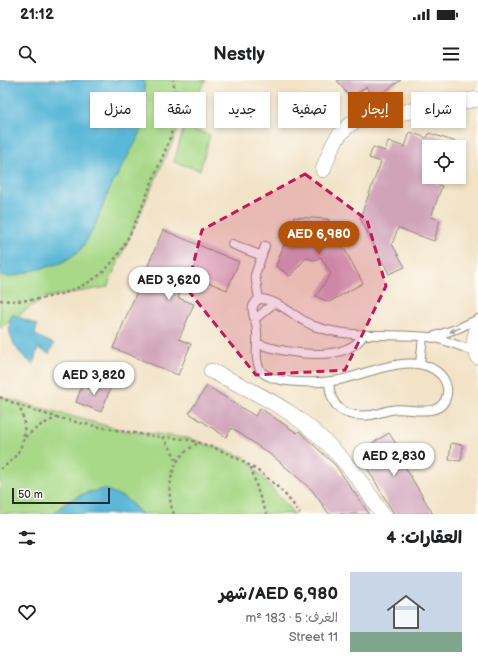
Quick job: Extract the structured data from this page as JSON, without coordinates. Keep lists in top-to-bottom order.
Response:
{
  "scale_bar": "50 m",
  "page": {
    "status": "21:12",
    "header": "Nestly",
    "chip": [
      "شراء",
      "إيجار",
      "تصفية",
      "جديد",
      "شقة",
      "منزل"
    ],
    "price": [
      "AED 6,980",
      "AED 3,620",
      "AED 3,820",
      "AED 2,830"
    ],
    "scale": "50 m",
    "heading": "العقارات: 4",
    "list": [
      {
        "name": "AED 6,980/شهر",
        "note": "الغرف: 5 · 183 m² · 11 Street"
      }
    ]
  }
}
